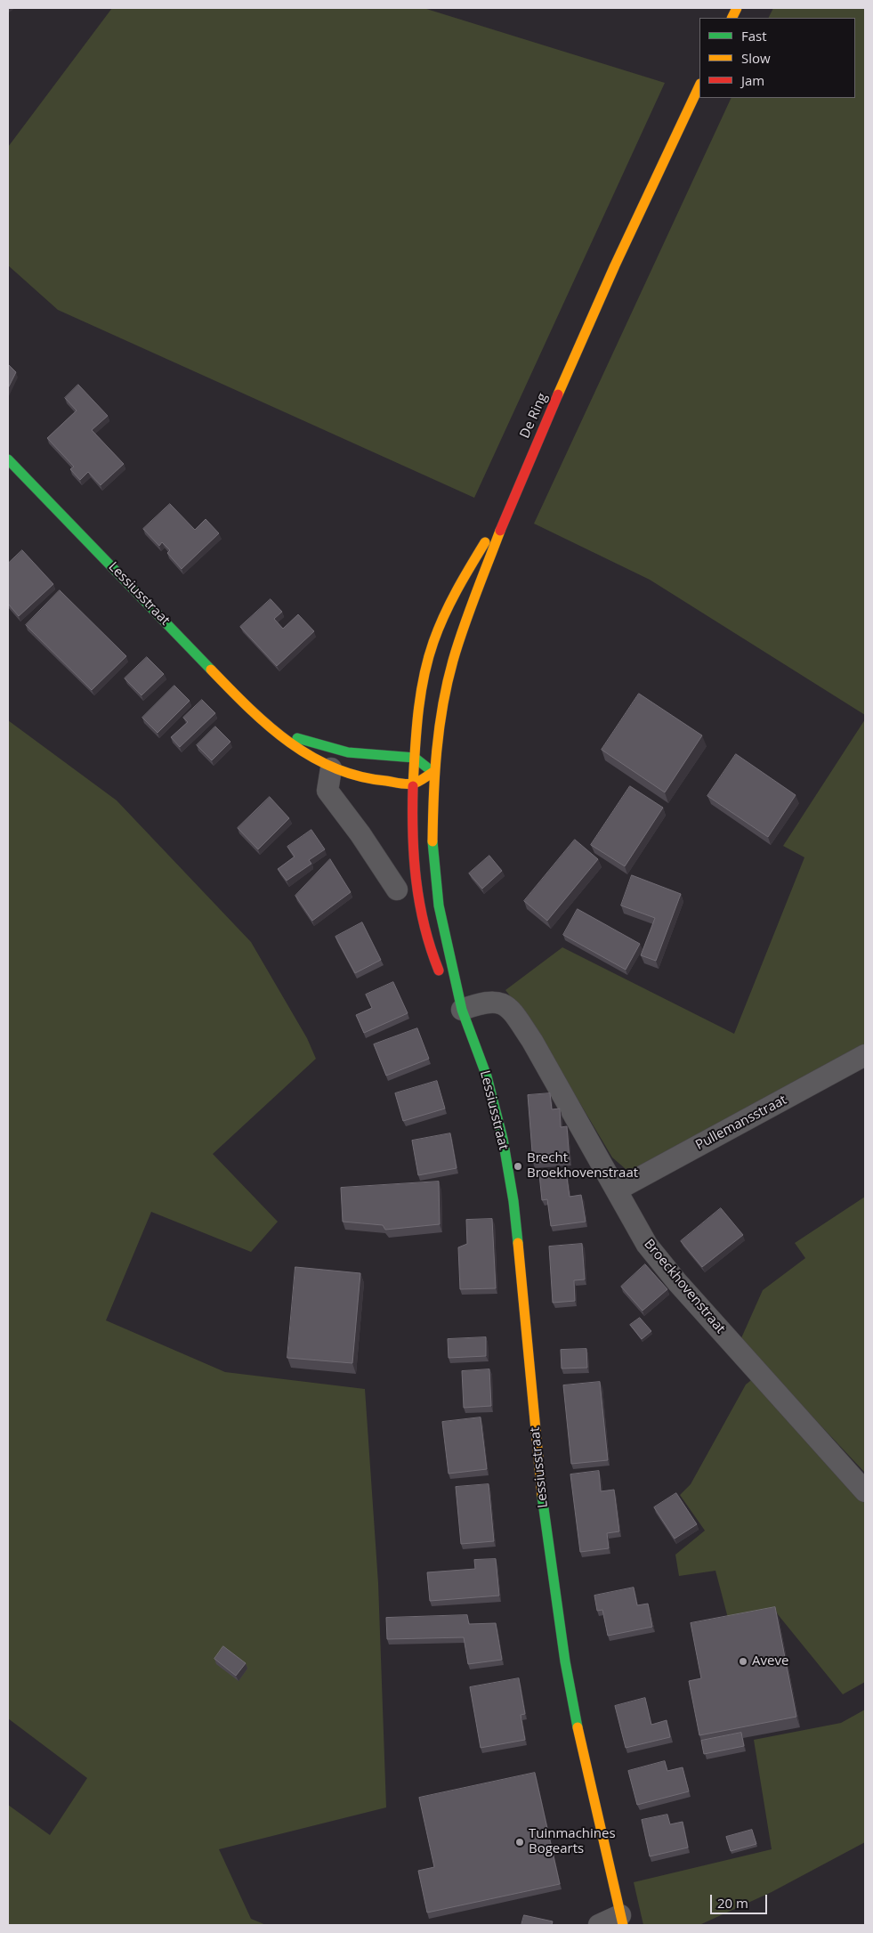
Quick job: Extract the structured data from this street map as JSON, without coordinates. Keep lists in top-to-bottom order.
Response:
{
  "streets": {
    "main road": ["De Ring", "Lessiusstraat"],
    "street": ["Pullemansstraat", "Broeckhovenstraat"]
  },
  "crossings": [
    ["De Ring", "Lessiusstraat"],
    ["Lessiusstraat", "Broeckhovenstraat"],
    ["Pullemansstraat", "Broeckhovenstraat"]
  ],
  "places": ["Brecht Broekhovenstraat", "Aveve", "Tuinmachines Bogearts"],
  "legend": ["Fast", "Slow", "Jam"],
  "scale_bar": "20 m"
}
